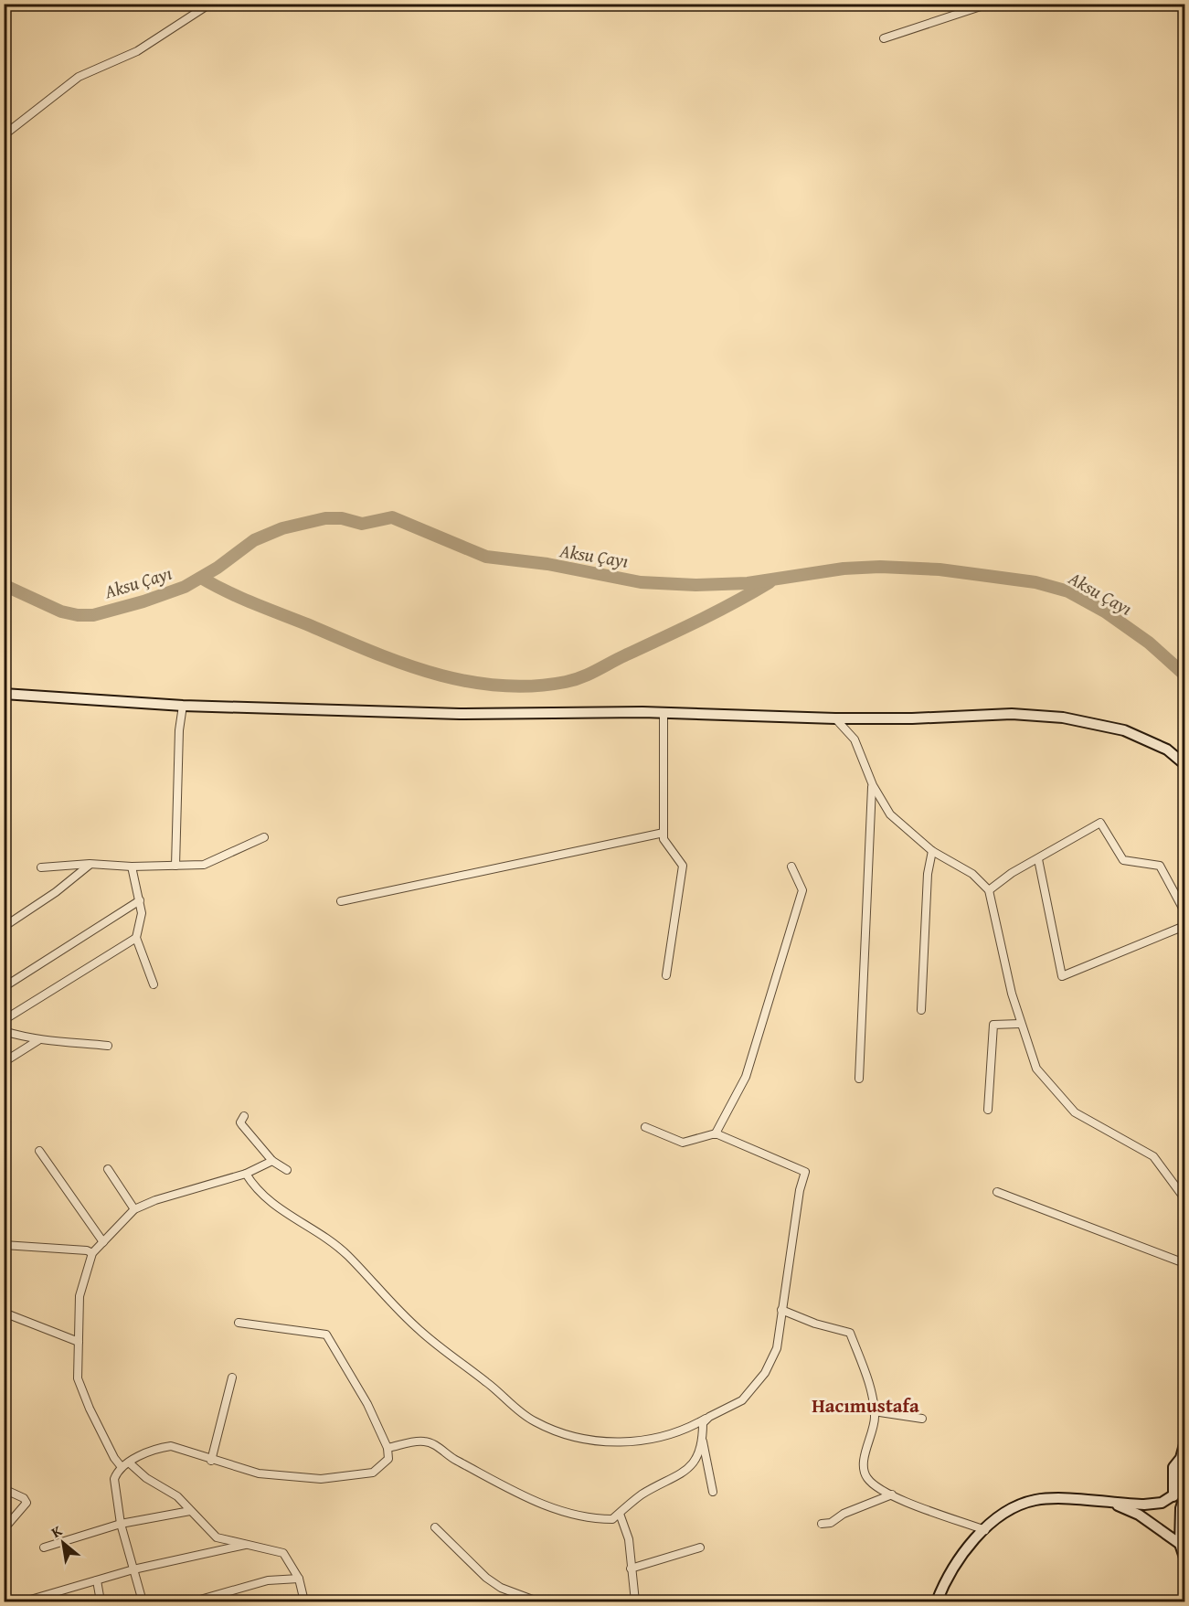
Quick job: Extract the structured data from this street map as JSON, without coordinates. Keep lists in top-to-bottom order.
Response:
{
  "districts": ["Hacımustafa"],
  "water": ["Aksu Çayı"],
  "north": "top left"
}
